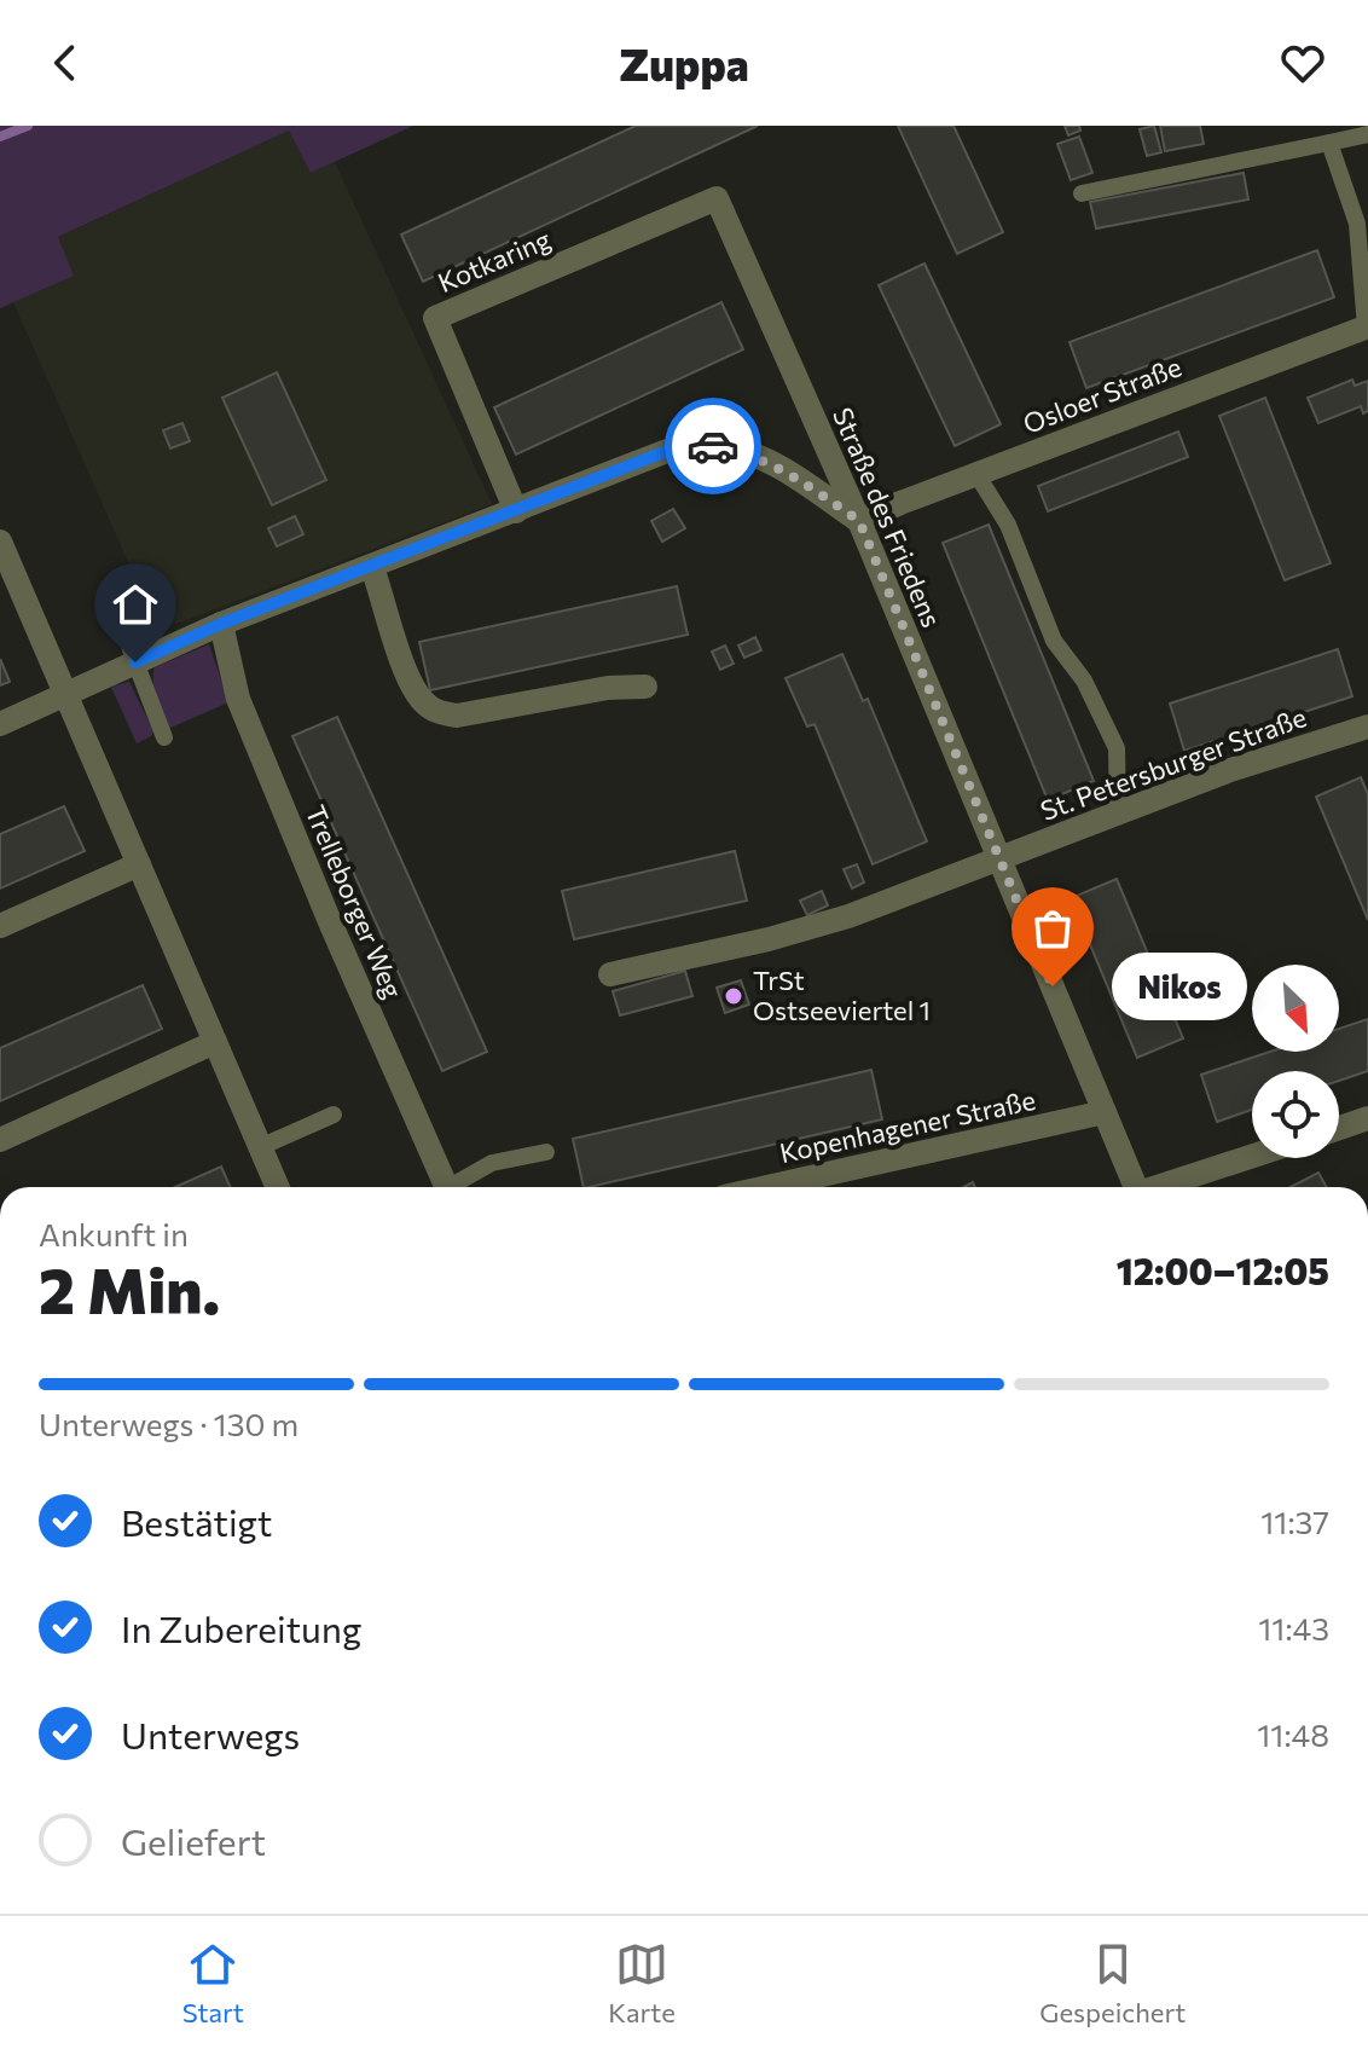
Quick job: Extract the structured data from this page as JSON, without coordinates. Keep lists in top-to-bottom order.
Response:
{
  "streets": {
    "street": [
      "Kotkaring",
      "Osloer Straße",
      "Straße des Friedens",
      "St. Petersburger Straße",
      "Trelleborger Weg",
      "Kopenhagener Straße"
    ]
  },
  "crossings": [
    ["Kotkaring", "Straße des Friedens"],
    ["Osloer Straße", "Straße des Friedens"],
    ["Straße des Friedens", "St. Petersburger Straße"],
    ["Straße des Friedens", "Kopenhagener Straße"]
  ],
  "places": ["Nikos", "TrSt Ostseeviertel 1"],
  "north": "bottom right",
  "page": {
    "header": "Zuppa",
    "bubble": "Nikos",
    "heading": ["2 Min.", "Ankunft in", "12:00–12:05"],
    "bar": "Unterwegs · 130 m",
    "list": [
      ["Bestätigt", "11:37"],
      ["In Zubereitung", "11:43"],
      ["Unterwegs", "11:48"],
      "Geliefert"
    ],
    "tabs": ["Start", "Karte", "Gespeichert"]
  }
}
